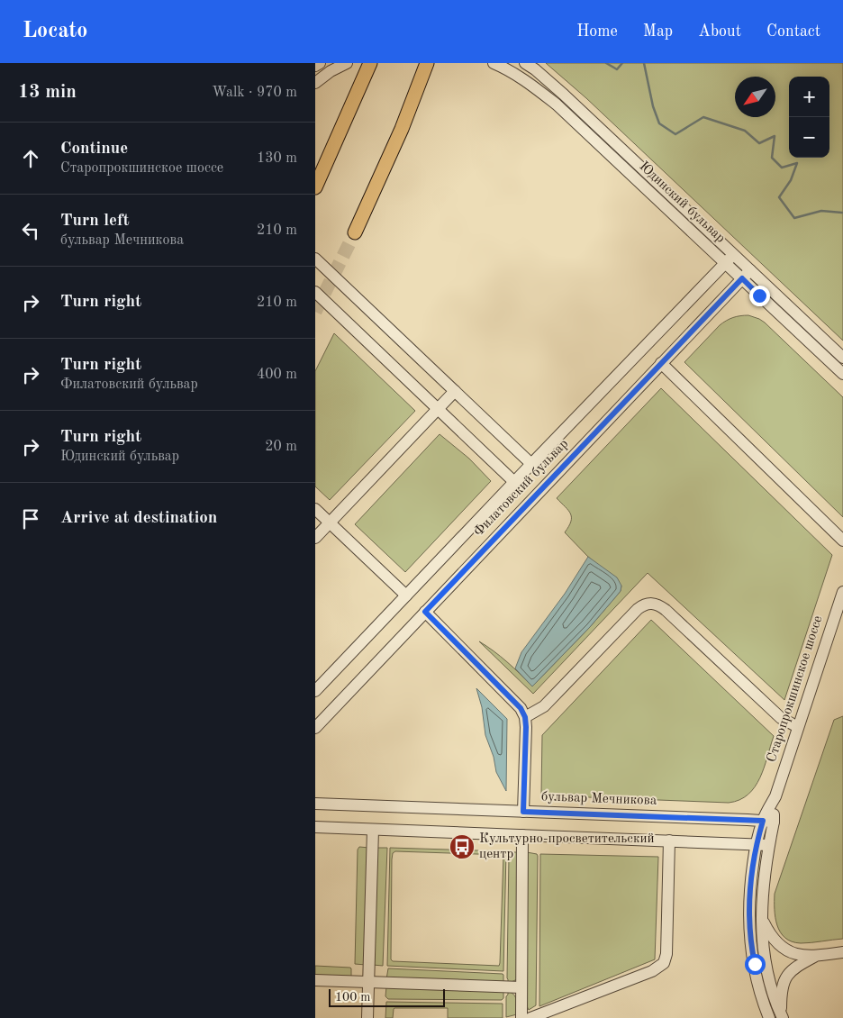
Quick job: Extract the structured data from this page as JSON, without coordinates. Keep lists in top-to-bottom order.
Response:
{
  "streets": {
    "street": [
      "Юдинский бульвар",
      "Филатовский бульвар",
      "Старопрокшинское шоссе",
      "бульвар Мечникова"
    ]
  },
  "crossings": [
    ["Юдинский бульвар", "Филатовский бульвар"],
    ["Старопрокшинское шоссе", "бульвар Мечникова"]
  ],
  "places": {
    "bus stop": ["Культурно-просветительский центр"]
  },
  "scale_bar": "100 m",
  "north": "bottom left",
  "page": {
    "header": "Locato",
    "nav": [
      "Home",
      "Map",
      "About",
      "Contact"
    ],
    "heading": ["13 min", "Walk · 970 m"],
    "map_buttons": ["+", "−"],
    "list": [
      ["Continue", "Старопрокшинское шоссе", "130 m"],
      ["Turn left", "бульвар Мечникова", "210 m"],
      ["Turn right", "210 m"],
      ["Turn right", "Филатовский бульвар", "400 m"],
      ["Turn right", "Юдинский бульвар", "20 m"],
      "Arrive at destination"
    ],
    "scale": "100 m"
  }
}
